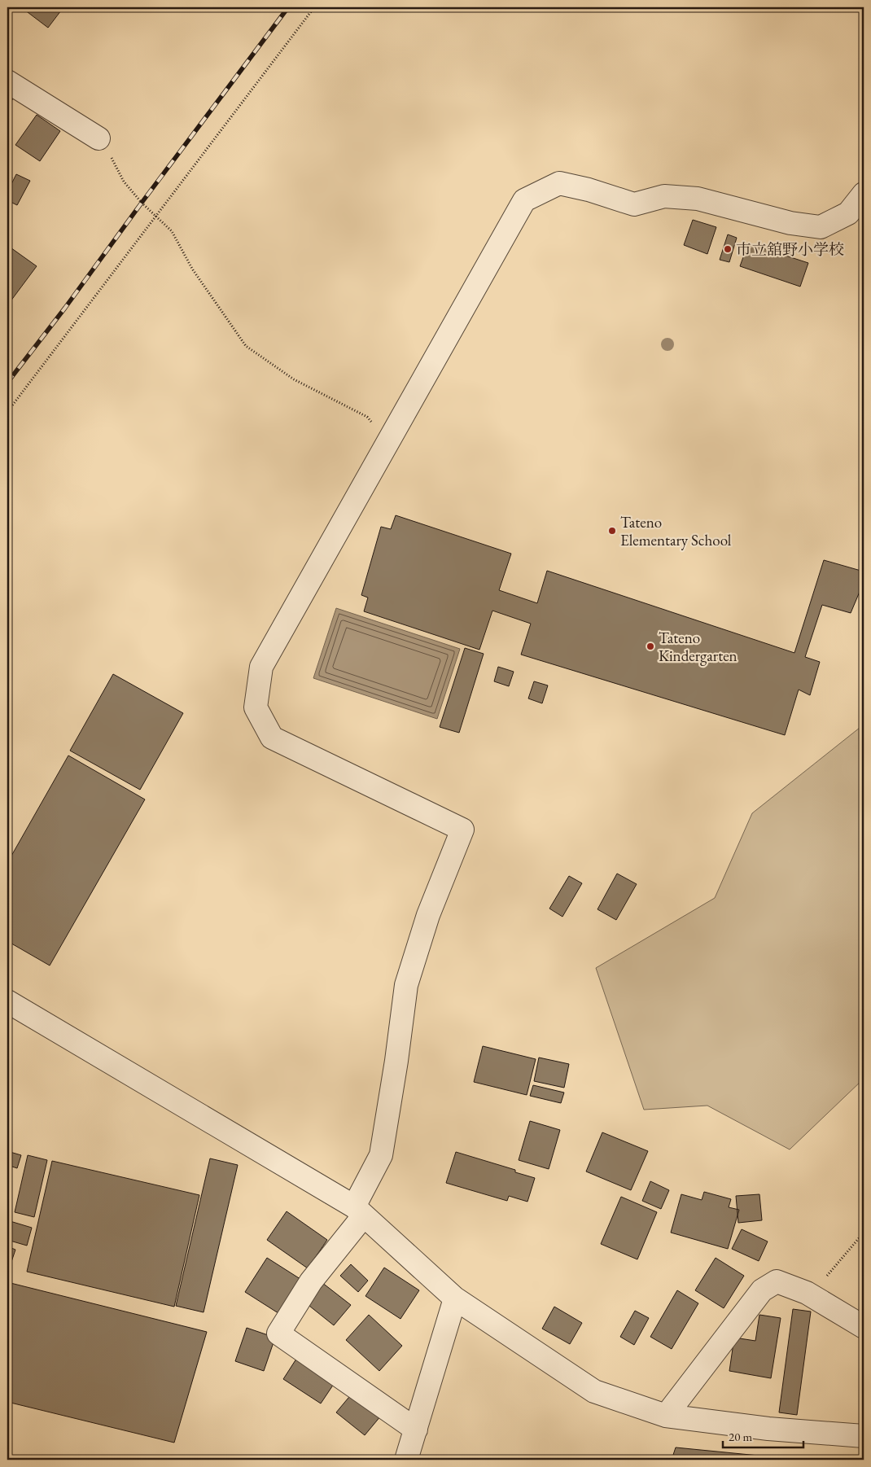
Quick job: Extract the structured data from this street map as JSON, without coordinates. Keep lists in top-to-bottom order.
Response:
{
  "places": ["市立舘野小学校", "Tateno Elementary School", "Tateno Kindergarten"],
  "scale_bar": "20 m"
}
